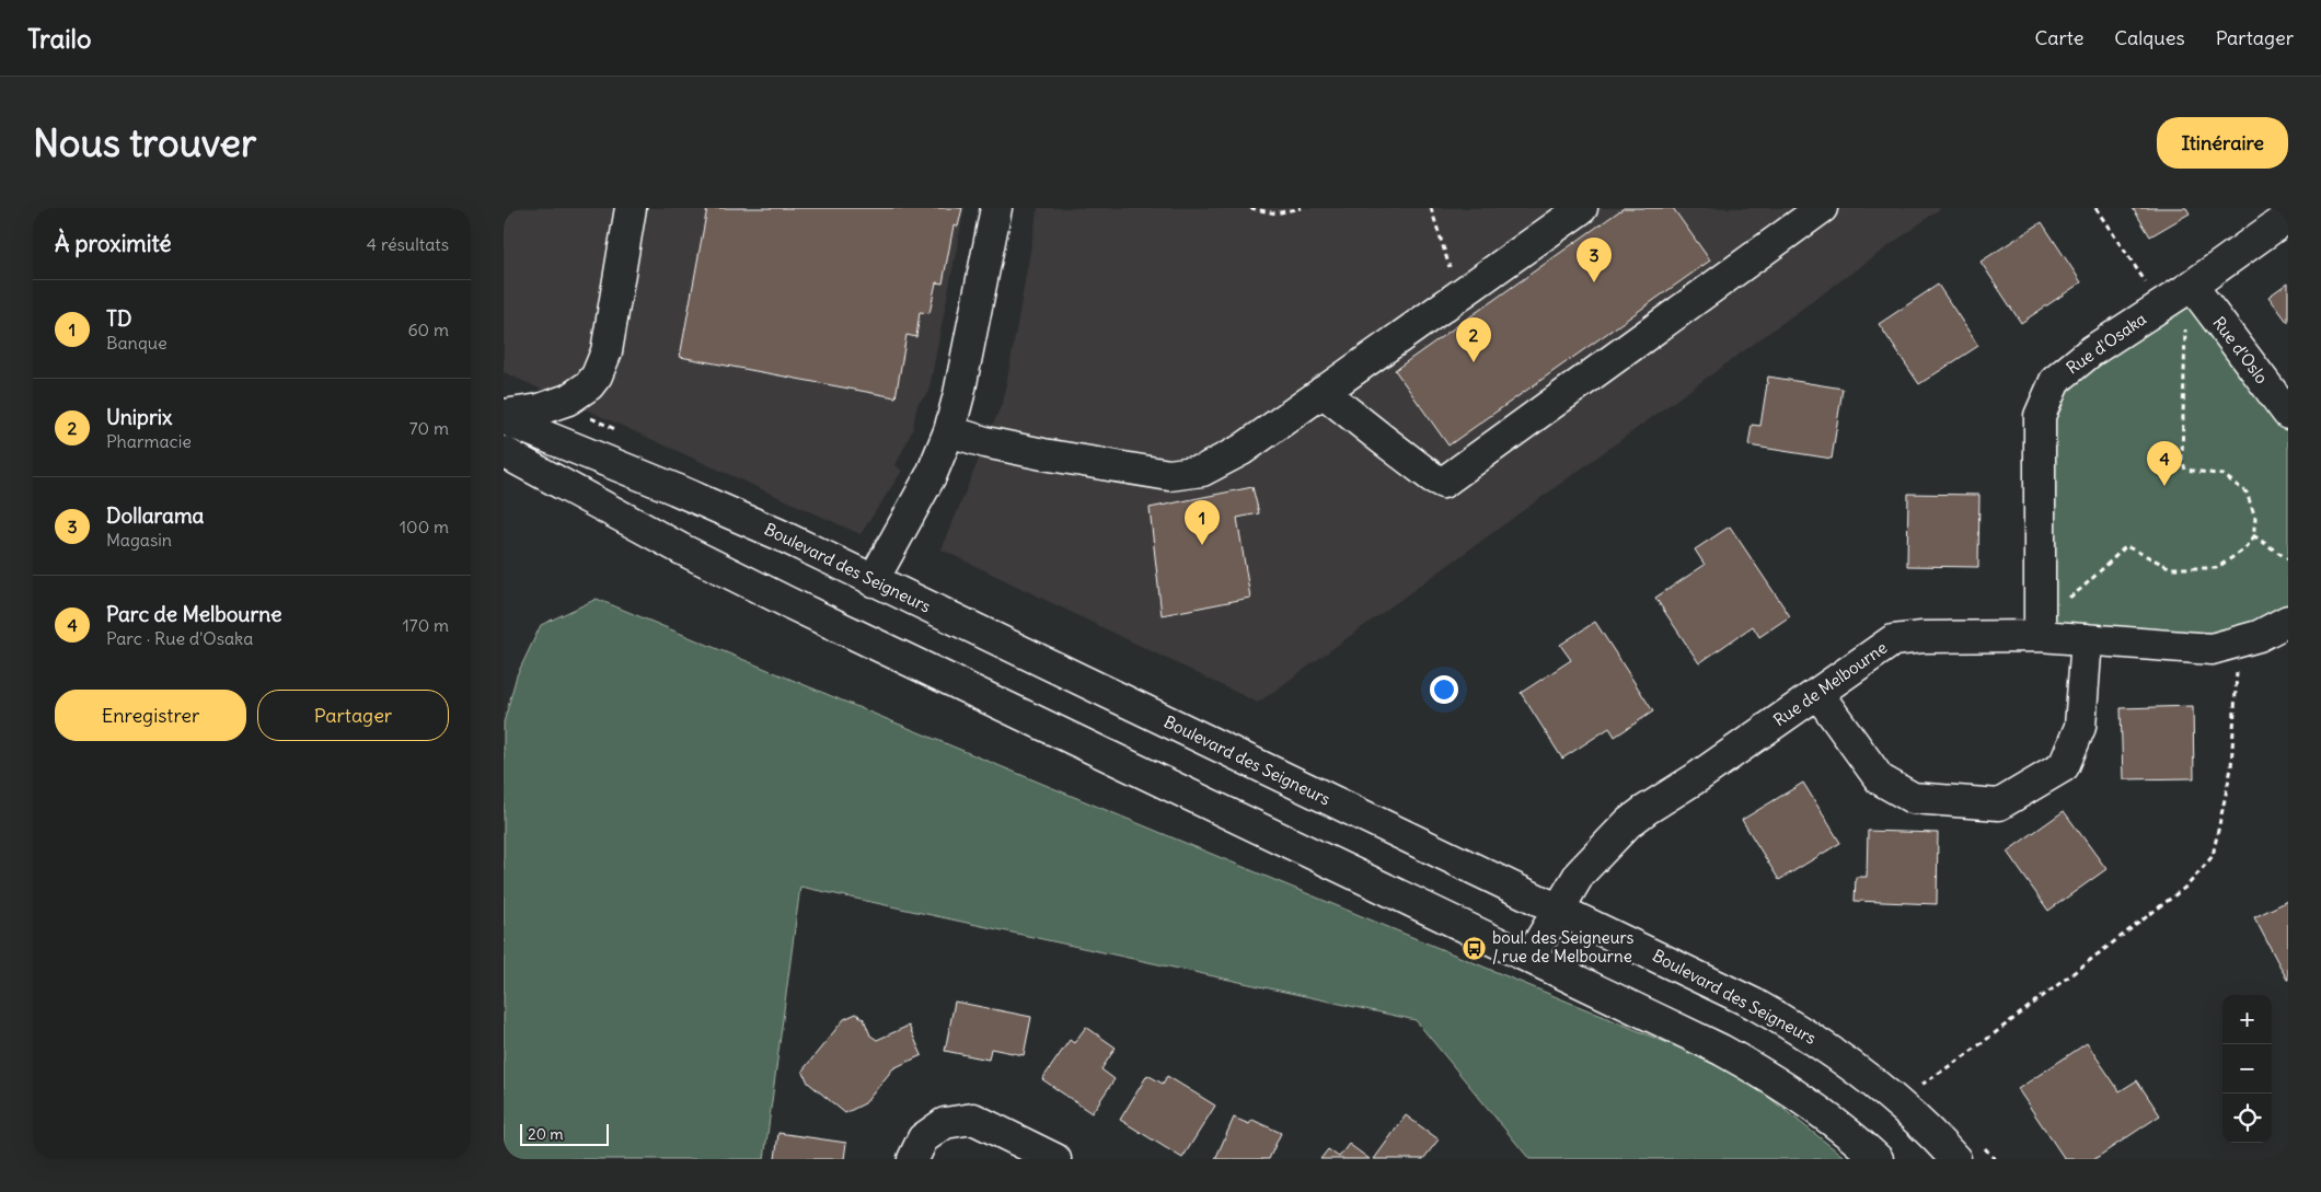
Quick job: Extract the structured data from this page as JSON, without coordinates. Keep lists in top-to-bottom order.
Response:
{
  "streets": {
    "street": [
      "Rue d'Osaka",
      "Rue d'Oslo",
      "Boulevard des Seigneurs",
      "Rue de Melbourne"
    ]
  },
  "crossings": [
    ["Rue d'Osaka", "Rue d'Oslo"],
    ["Rue d'Osaka", "Rue de Melbourne"],
    ["Boulevard des Seigneurs", "Rue de Melbourne"]
  ],
  "places": {
    "bus stop": ["boul. des Seigneurs / rue de Melbourne"]
  },
  "scale_bar": "20 m",
  "page": {
    "header": "Trailo",
    "nav": ["Carte", "Calques", "Partager"],
    "buttons": [
      "Itinéraire",
      ["Enregistrer", "Partager"]
    ],
    "title": "Nous trouver",
    "heading": ["À proximité", "4 résultats"],
    "pins": [
      "3",
      "2",
      "4",
      "1"
    ],
    "list": [
      {
        "mark": "1",
        "name": "TD",
        "note": "Banque",
        "value": "60 m"
      },
      {
        "mark": "2",
        "name": "Uniprix",
        "note": "Pharmacie",
        "value": "70 m"
      },
      {
        "mark": "3",
        "name": "Dollarama",
        "note": "Magasin",
        "value": "100 m"
      },
      {
        "mark": "4",
        "name": "Parc de Melbourne",
        "note": "Parc · Rue d'Osaka",
        "value": "170 m"
      }
    ],
    "map_buttons": ["+", "−"],
    "scale": "20 m"
  }
}
